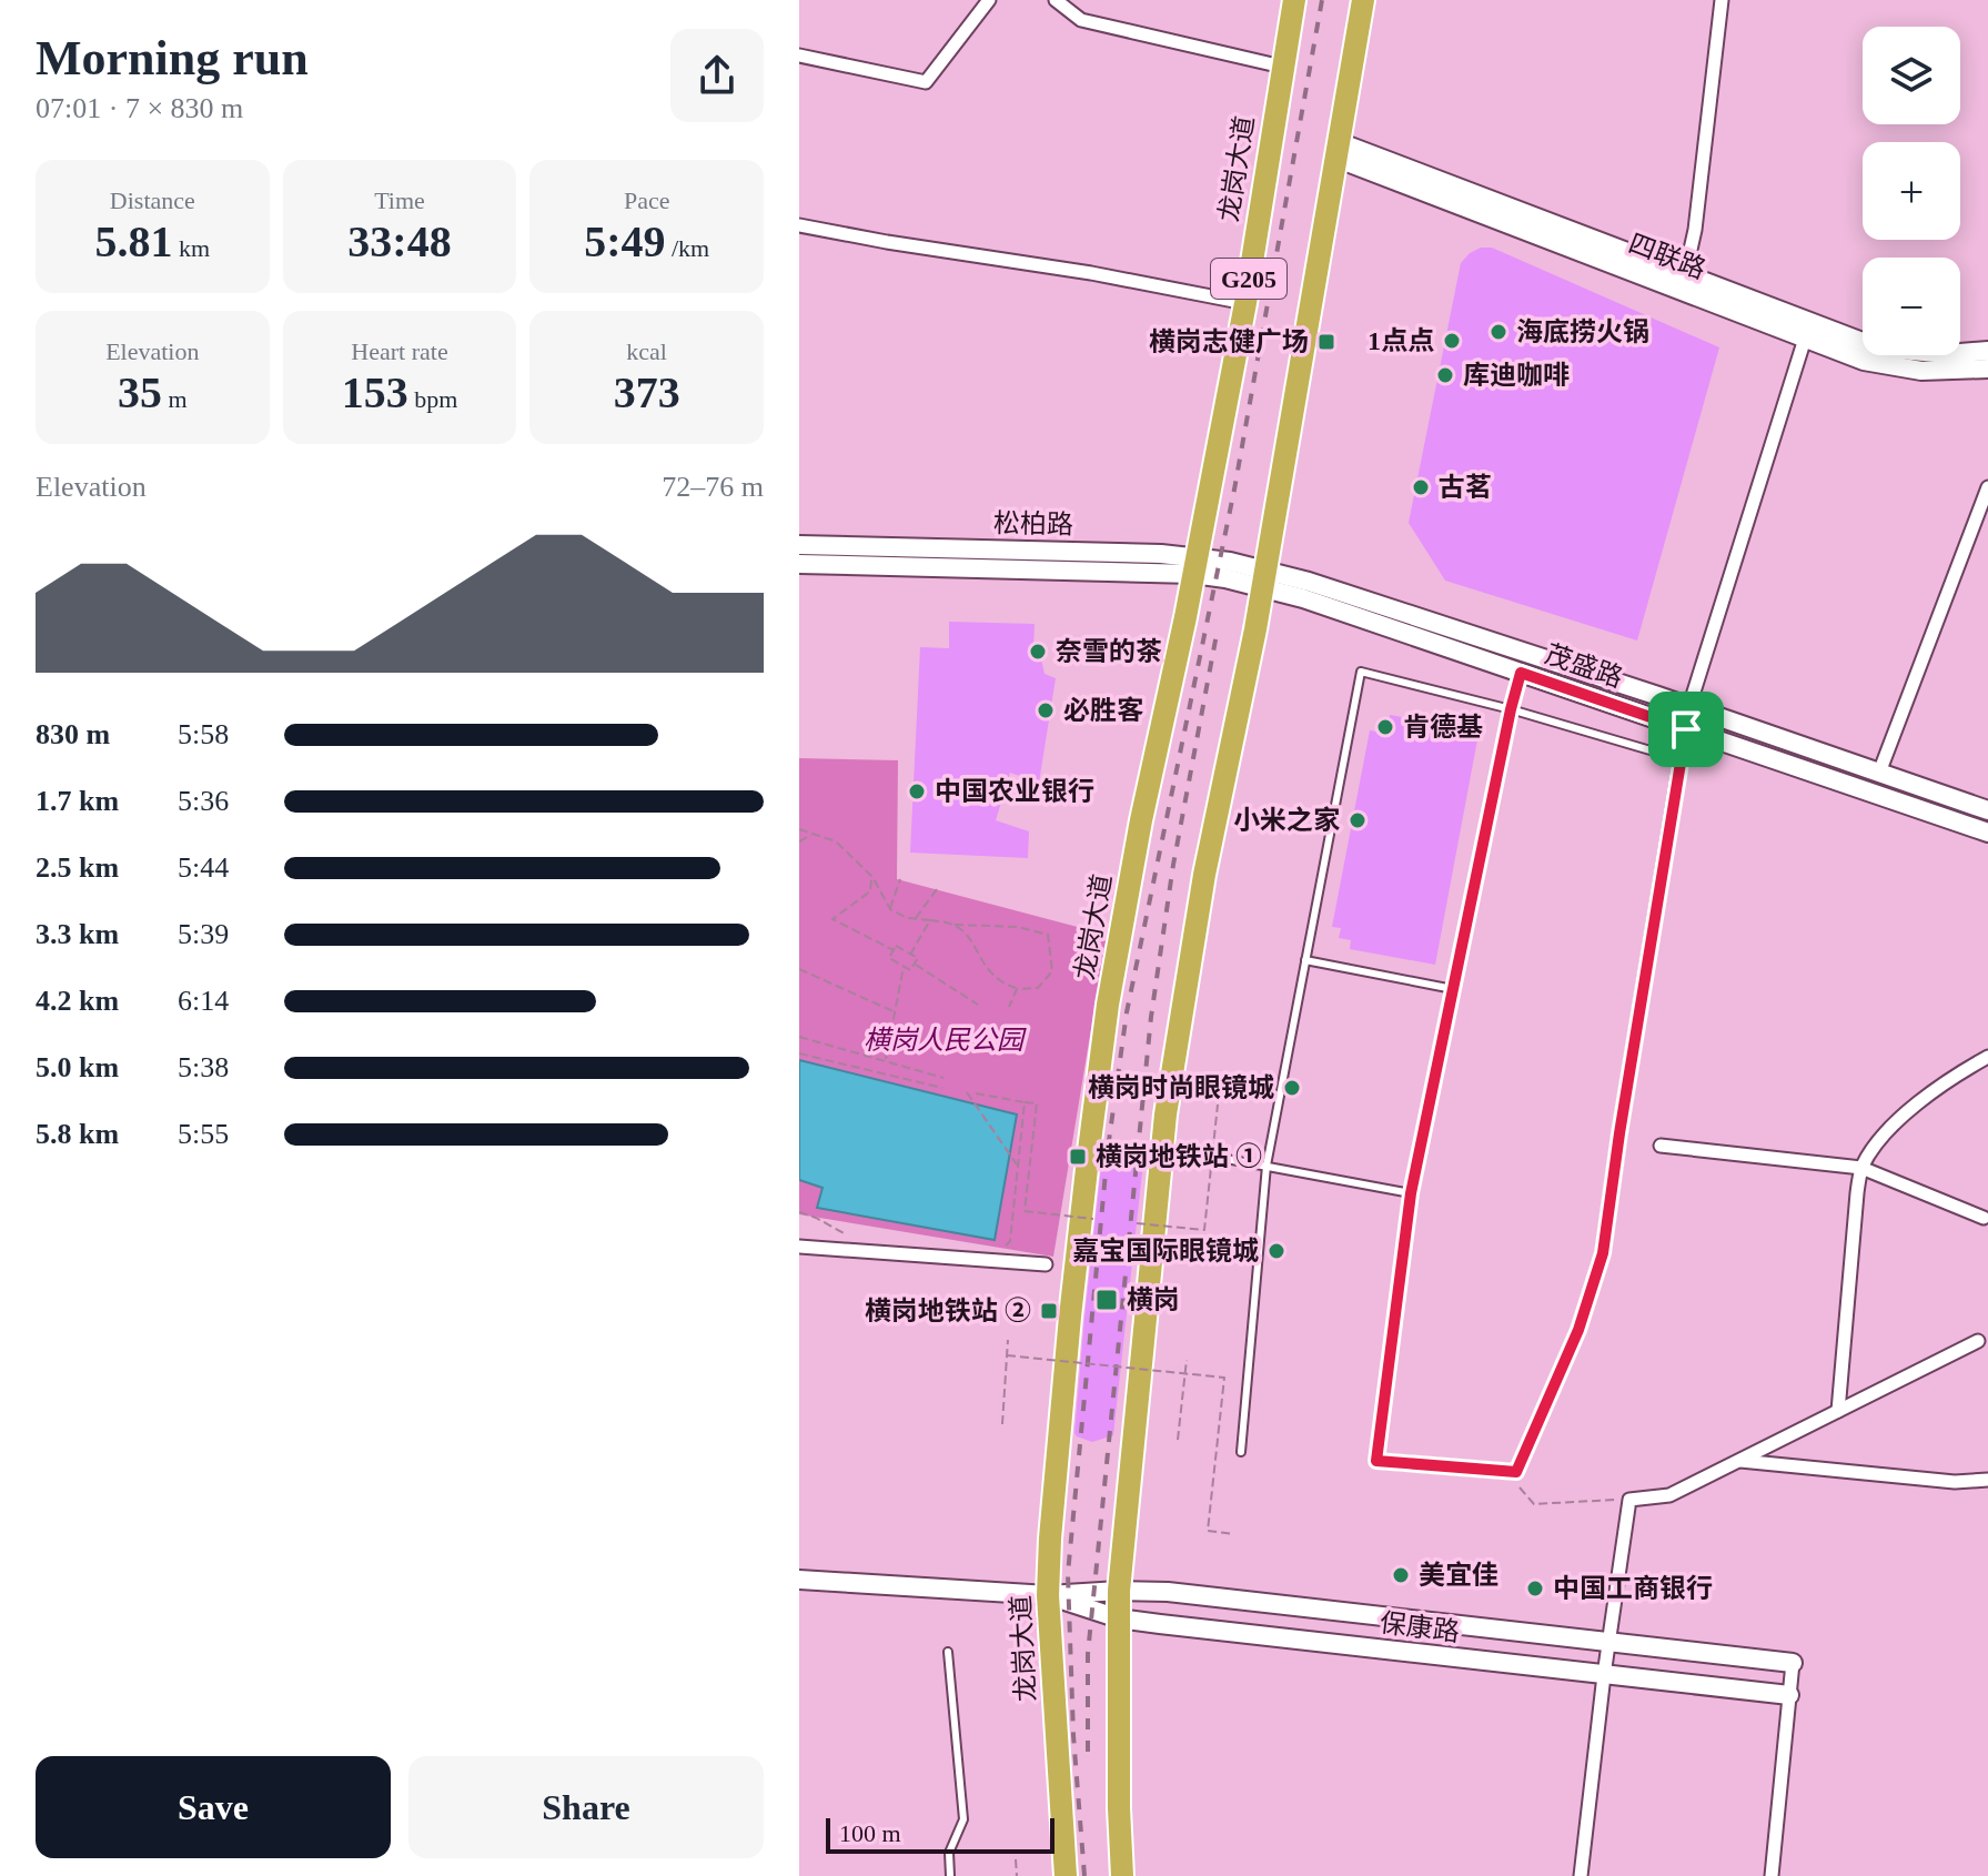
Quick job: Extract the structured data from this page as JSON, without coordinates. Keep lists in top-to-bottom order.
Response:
{
  "streets": {
    "highway": ["龙岗大道", "G205"],
    "street": [
      "四联路",
      "松柏路",
      "茂盛路",
      "保康路"
    ]
  },
  "crossings": [
    ["龙岗大道", "松柏路"],
    ["龙岗大道", "保康路"],
    ["四联路", "G205"],
    ["G205", "松柏路"],
    ["G205", "茂盛路"],
    ["G205", "保康路"],
    ["松柏路", "茂盛路"]
  ],
  "parks": ["横岗人民公园"],
  "places": {
    "other": [
      "海底捞火锅",
      "1点点",
      "库迪咖啡",
      "古茗",
      "奈雪的茶",
      "必胜客",
      "肯德基",
      "中国农业银行",
      "小米之家",
      "横岗时尚眼镜城",
      "嘉宝国际眼镜城",
      "美宜佳",
      "中国工商银行"
    ],
    "transit": [
      "横岗志健广场",
      "横岗地铁站 ①",
      "横岗",
      "横岗地铁站 ②"
    ]
  },
  "scale_bar": "100 m",
  "page": {
    "heading": ["Morning run", "07:01 · 7 × 830 m"],
    "map_buttons": ["+", "−"],
    "stats": [
      ["Distance", "5.81 km"],
      ["Time", "33:48"],
      ["Pace", "5:49 /km"],
      ["Elevation", "35 m"],
      ["Heart rate", "153 bpm"],
      ["kcal", "373"]
    ],
    "chart": ["Elevation", "72–76 m"],
    "list": [
      {
        "name": "830 m",
        "note": "5:58"
      },
      {
        "name": "1.7 km",
        "note": "5:36"
      },
      {
        "name": "2.5 km",
        "note": "5:44"
      },
      {
        "name": "3.3 km",
        "note": "5:39"
      },
      {
        "name": "4.2 km",
        "note": "6:14"
      },
      {
        "name": "5.0 km",
        "note": "5:38"
      },
      {
        "name": "5.8 km",
        "note": "5:55"
      }
    ],
    "buttons": ["Save", "Share"],
    "scale": "100 m"
  }
}
